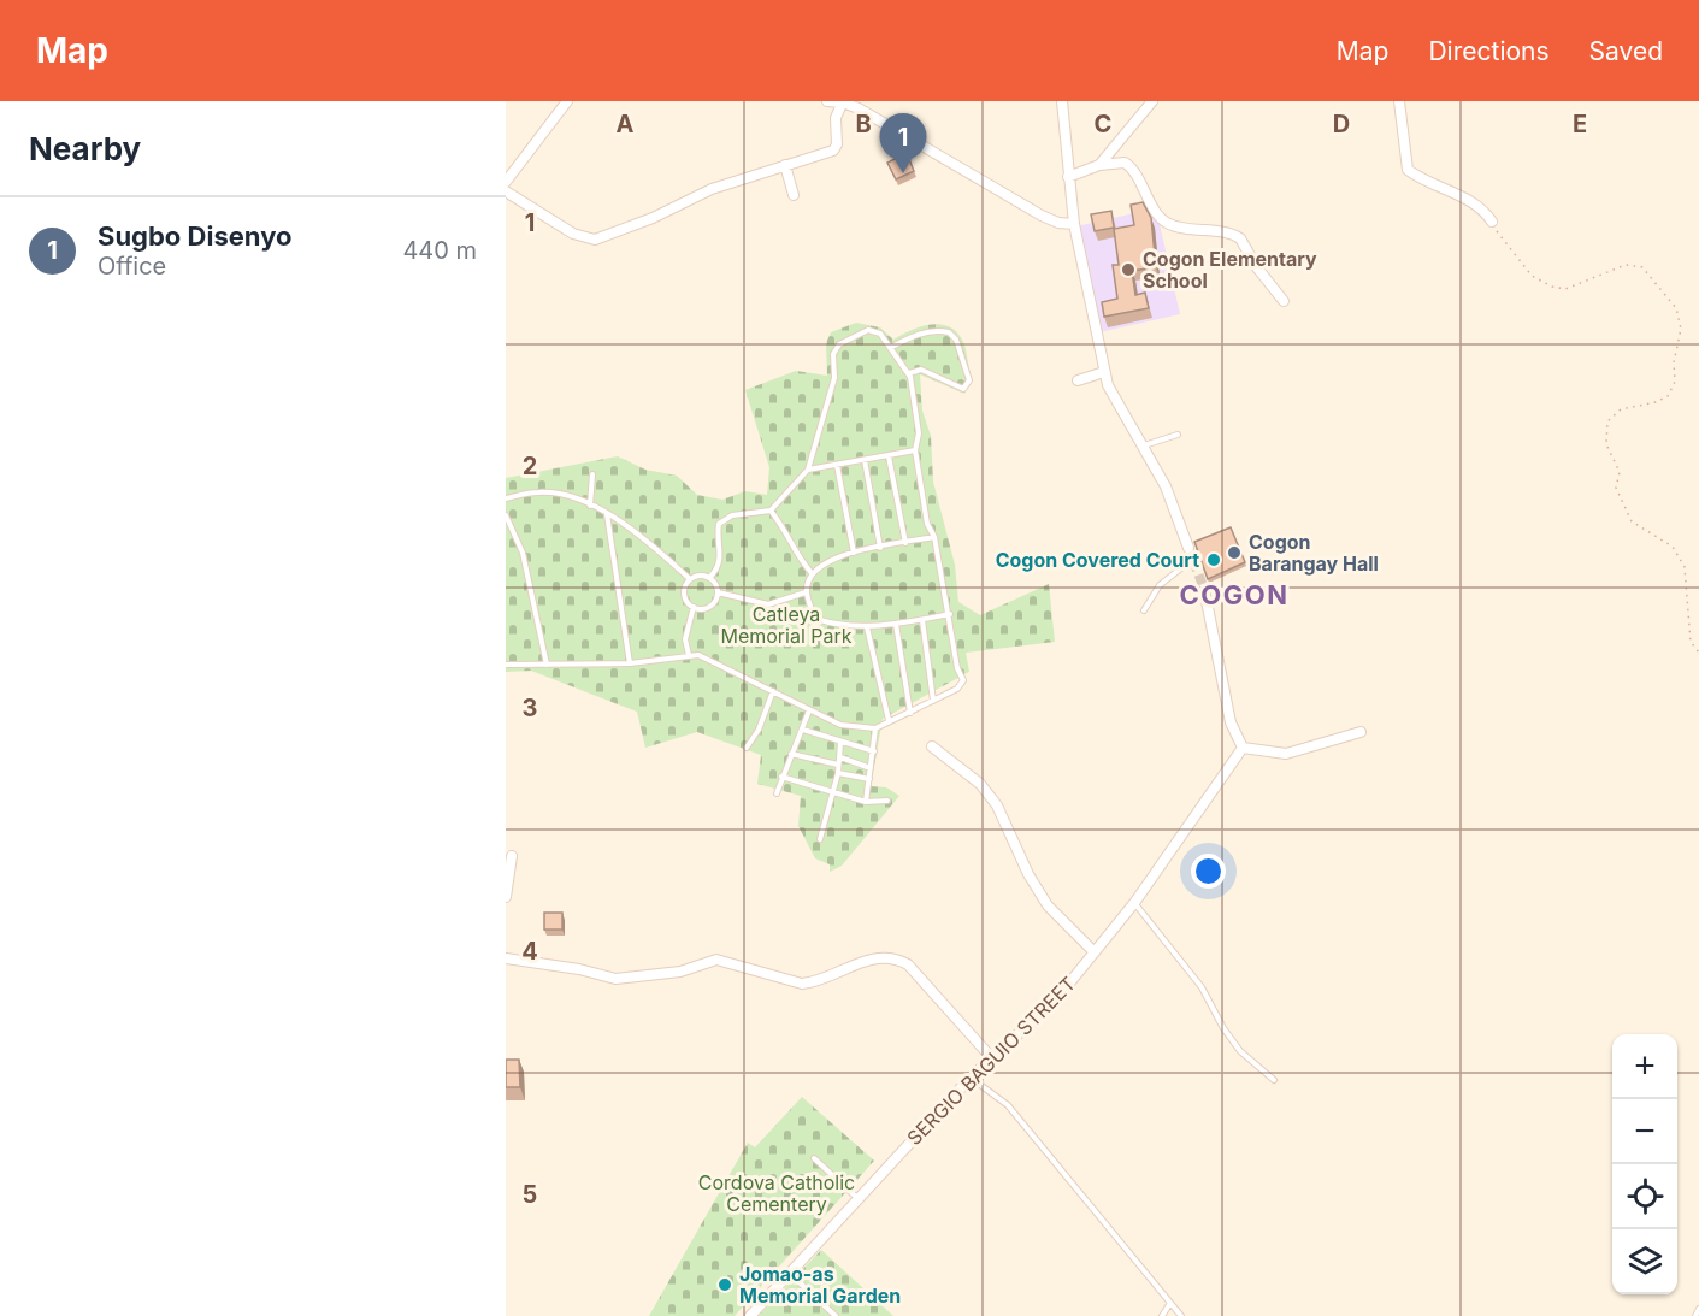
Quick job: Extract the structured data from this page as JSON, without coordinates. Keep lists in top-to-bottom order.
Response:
{
  "streets": {
    "street": ["SERGIO BAGUIO STREET"]
  },
  "districts": ["COGON"],
  "parks": ["Catleya Memorial Park", "Cordova Catholic Cementery"],
  "places": [
    "Cogon Elementary School",
    "Cogon Barangay Hall",
    "Cogon Covered Court",
    "Jomao-as Memorial Garden"
  ],
  "page": {
    "header": "Map",
    "nav": ["Map", "Directions", "Saved"],
    "heading": "Nearby",
    "pins": "1",
    "list": [
      {
        "mark": "1",
        "name": "Sugbo Disenyo",
        "note": "Office",
        "value": "440 m"
      }
    ],
    "map_buttons": ["+", "−"]
  },
  "grid": {
    "columns": [
      "A",
      "B",
      "C",
      "D",
      "E"
    ],
    "rows": [
      "1",
      "2",
      "3",
      "4",
      "5"
    ]
  }
}
